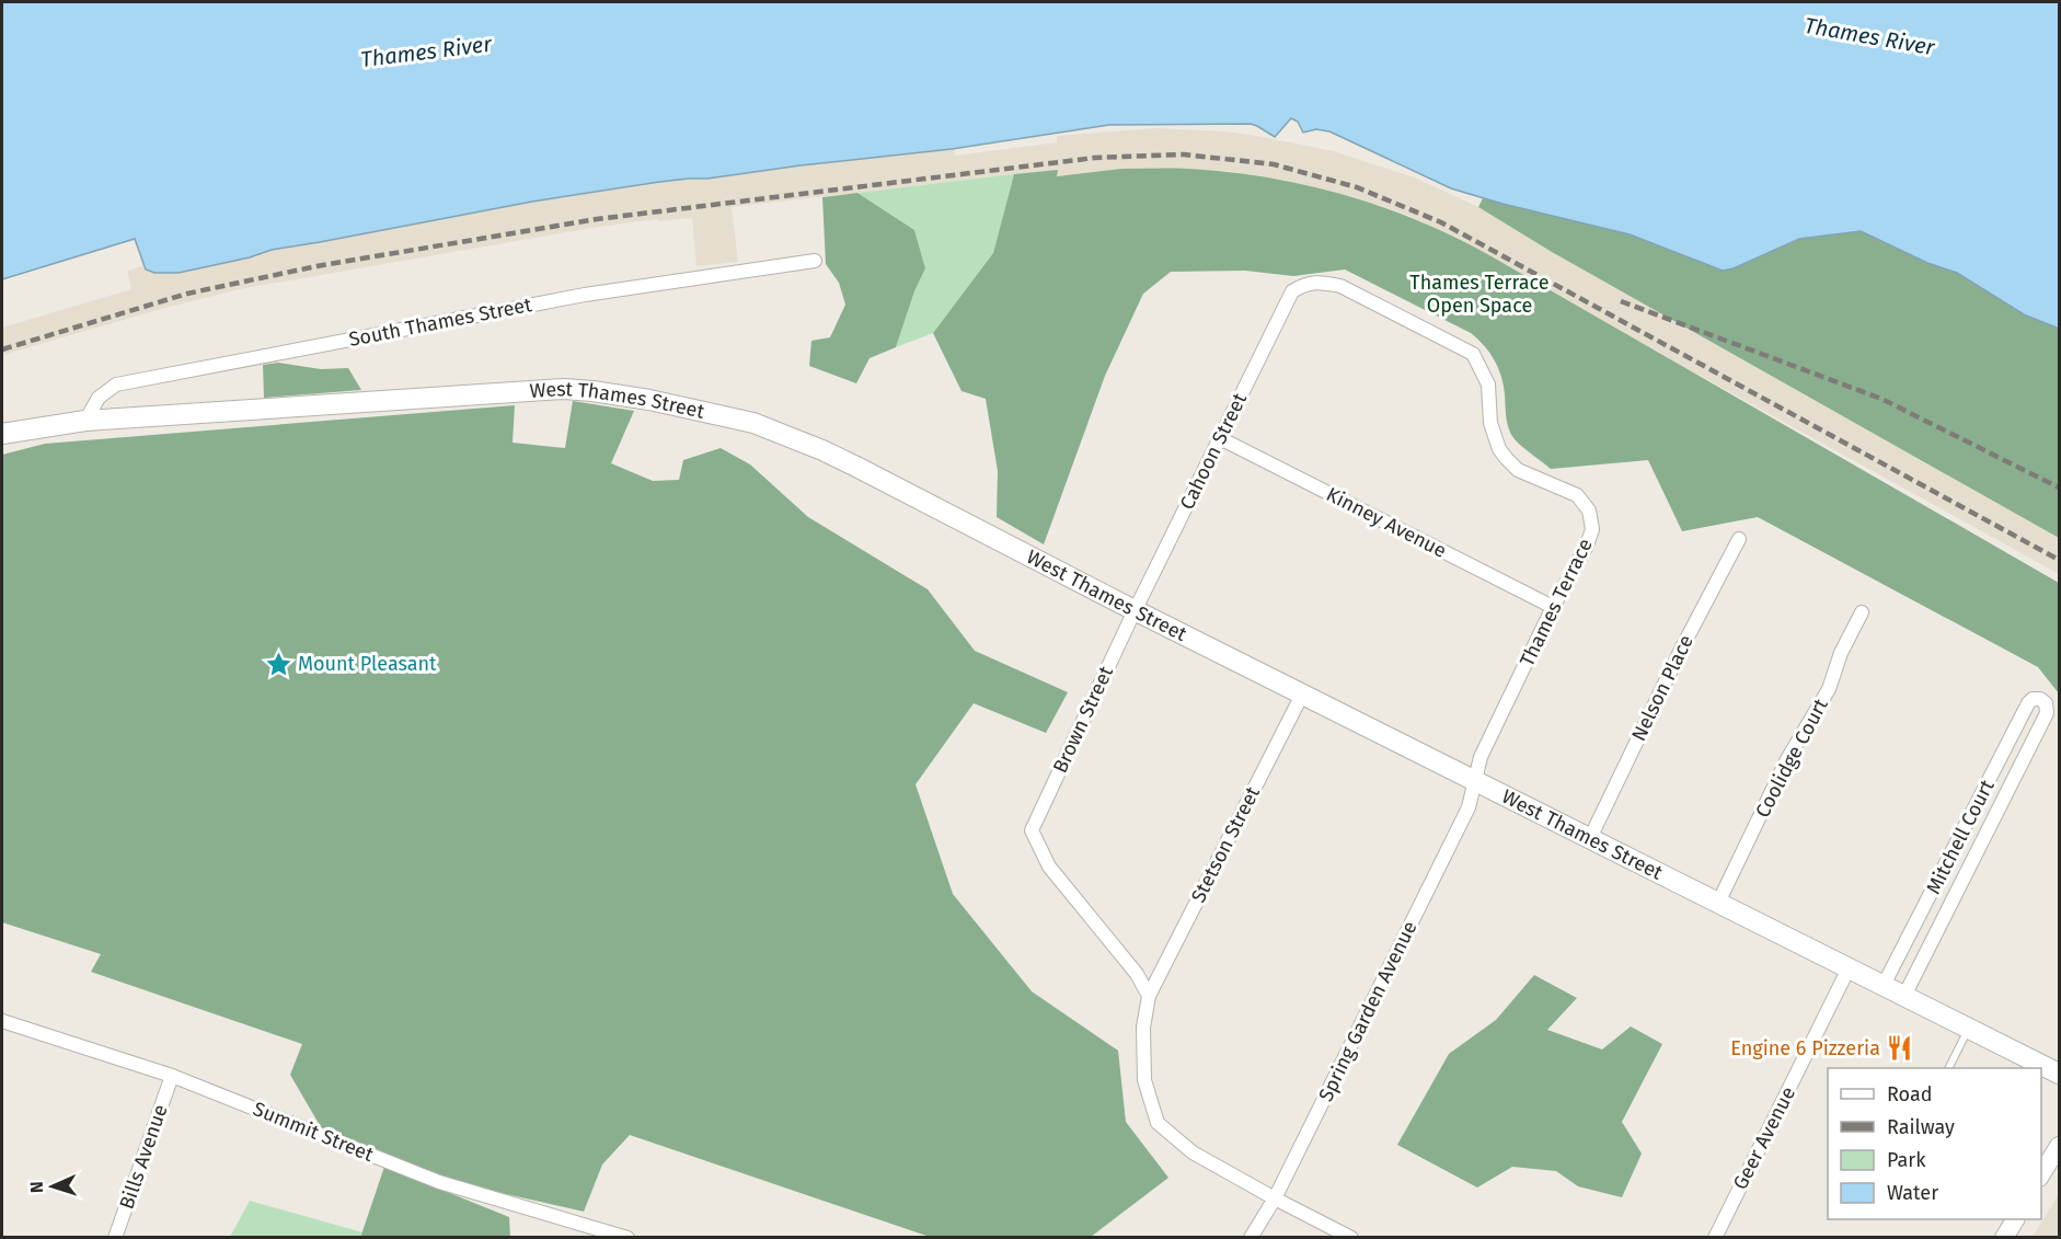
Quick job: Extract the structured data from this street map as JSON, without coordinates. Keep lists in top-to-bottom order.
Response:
{
  "streets": {
    "main road": ["West Thames Street"],
    "street": [
      "South Thames Street",
      "Cahoon Street",
      "Kinney Avenue",
      "Thames Terrace",
      "Nelson Place",
      "Brown Street",
      "Coolidge Court",
      "Mitchell Court",
      "Stetson Street",
      "Spring Garden Avenue",
      "Summit Street",
      "Geer Avenue",
      "Bills Avenue"
    ]
  },
  "crossings": [
    ["South Thames Street", "West Thames Street"],
    ["West Thames Street", "Cahoon Street"],
    ["West Thames Street", "Thames Terrace"],
    ["West Thames Street", "Nelson Place"],
    ["West Thames Street", "Brown Street"],
    ["West Thames Street", "Coolidge Court"],
    ["West Thames Street", "Mitchell Court"],
    ["West Thames Street", "Stetson Street"],
    ["West Thames Street", "Spring Garden Avenue"],
    ["West Thames Street", "Geer Avenue"],
    ["Cahoon Street", "Kinney Avenue"],
    ["Cahoon Street", "Thames Terrace"],
    ["Cahoon Street", "Brown Street"],
    ["Kinney Avenue", "Thames Terrace"],
    ["Thames Terrace", "Spring Garden Avenue"],
    ["Brown Street", "Stetson Street"],
    ["Stetson Street", "Spring Garden Avenue"],
    ["Summit Street", "Bills Avenue"]
  ],
  "water": ["Thames River"],
  "parks": ["Thames Terrace Open Space"],
  "places": {
    "place": ["Mount Pleasant"],
    "restaurant": ["Engine 6 Pizzeria"]
  },
  "legend": [
    "Road",
    "Railway",
    "Park",
    "Water"
  ],
  "north": "left"
}
